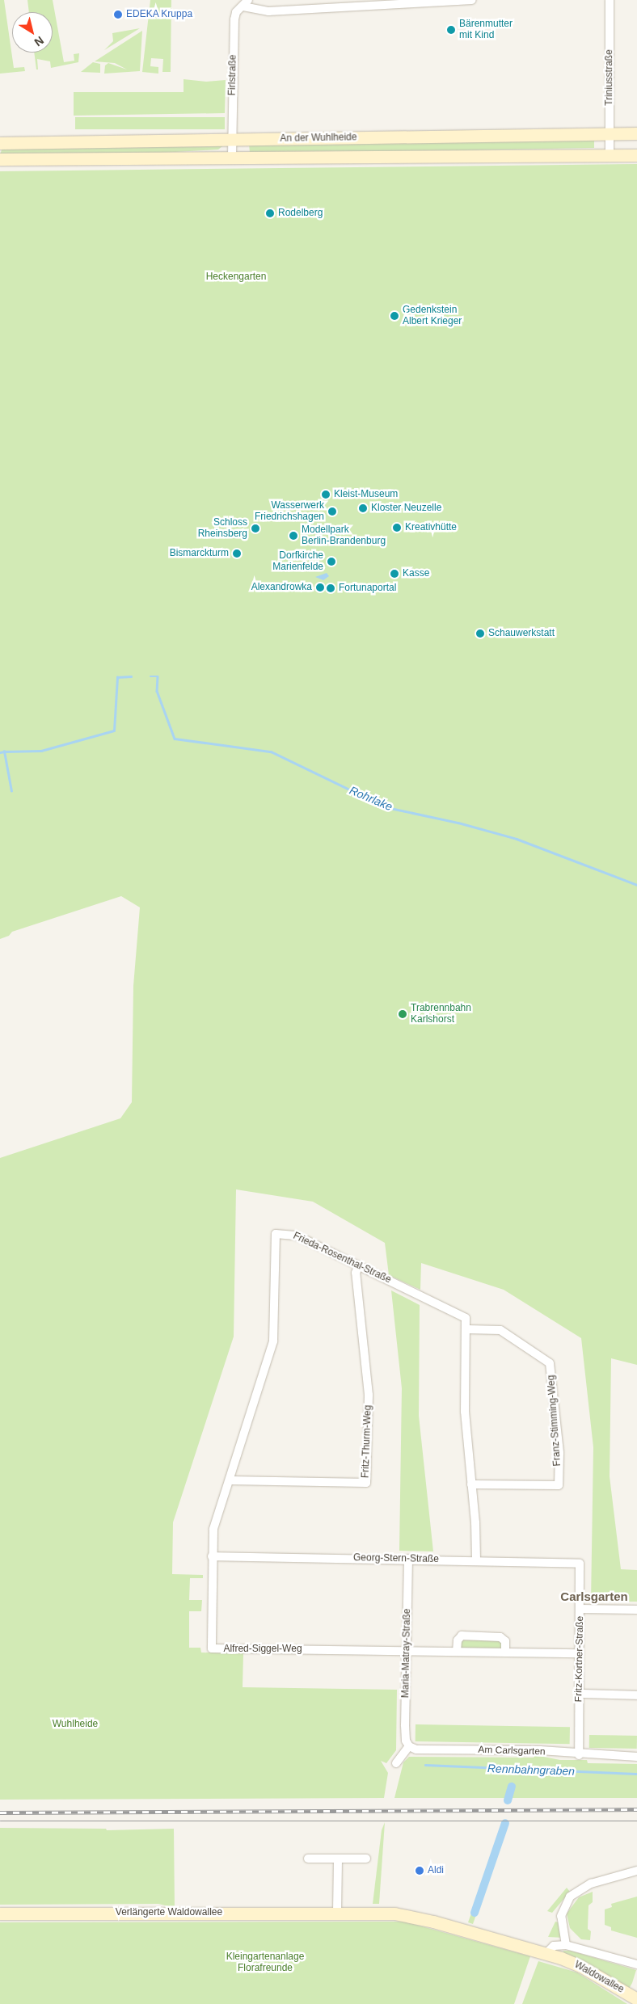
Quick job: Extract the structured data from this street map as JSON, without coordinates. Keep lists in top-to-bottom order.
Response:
{
  "streets": {
    "main road": ["An der Wuhlheide", "Verlängerte Waldowallee", "Waldowallee"],
    "street": [
      "Firlstraße",
      "Triniusstraße",
      "Frieda-Rosenthal-Straße",
      "Franz-Stimming-Weg",
      "Fritz-Thurm-Weg",
      "Georg-Stern-Straße",
      "Alfred-Siggel-Weg",
      "Maria-Matray-Straße",
      "Fritz-Kortner-Straße",
      "Am Carlsgarten"
    ]
  },
  "crossings": [
    ["Firlstraße", "An der Wuhlheide"],
    ["Triniusstraße", "An der Wuhlheide"],
    ["Frieda-Rosenthal-Straße", "Franz-Stimming-Weg"],
    ["Frieda-Rosenthal-Straße", "Fritz-Thurm-Weg"],
    ["Frieda-Rosenthal-Straße", "Georg-Stern-Straße"],
    ["Frieda-Rosenthal-Straße", "Alfred-Siggel-Weg"],
    ["Georg-Stern-Straße", "Alfred-Siggel-Weg"],
    ["Georg-Stern-Straße", "Maria-Matray-Straße"],
    ["Georg-Stern-Straße", "Fritz-Kortner-Straße"],
    ["Alfred-Siggel-Weg", "Maria-Matray-Straße"],
    ["Maria-Matray-Straße", "Am Carlsgarten"],
    ["Fritz-Kortner-Straße", "Am Carlsgarten"],
    ["Verlängerte Waldowallee", "Waldowallee"]
  ],
  "districts": ["Carlsgarten"],
  "water": ["Rohrlake", "Rennbahngraben"],
  "parks": ["Heckengarten", "Wuhlheide", "Kleingartenanlage Florafreunde"],
  "places": [
    "EDEKA Kruppa",
    "Bärenmutter mit Kind",
    "Rodelberg",
    "Gedenkstein Albert Krieger",
    "Kleist-Museum",
    "Kloster Neuzelle",
    "Wasserwerk Friedrichshagen",
    "Kreativhütte",
    "Schloss Rheinsberg",
    "Modellpark Berlin-Brandenburg",
    "Bismarckturm",
    "Dorfkirche Marienfelde",
    "Kasse",
    "Alexandrowka",
    "Fortunaportal",
    "Schauwerkstatt",
    "Trabrennbahn Karlshorst",
    "Aldi"
  ],
  "north": "bottom right"
}
